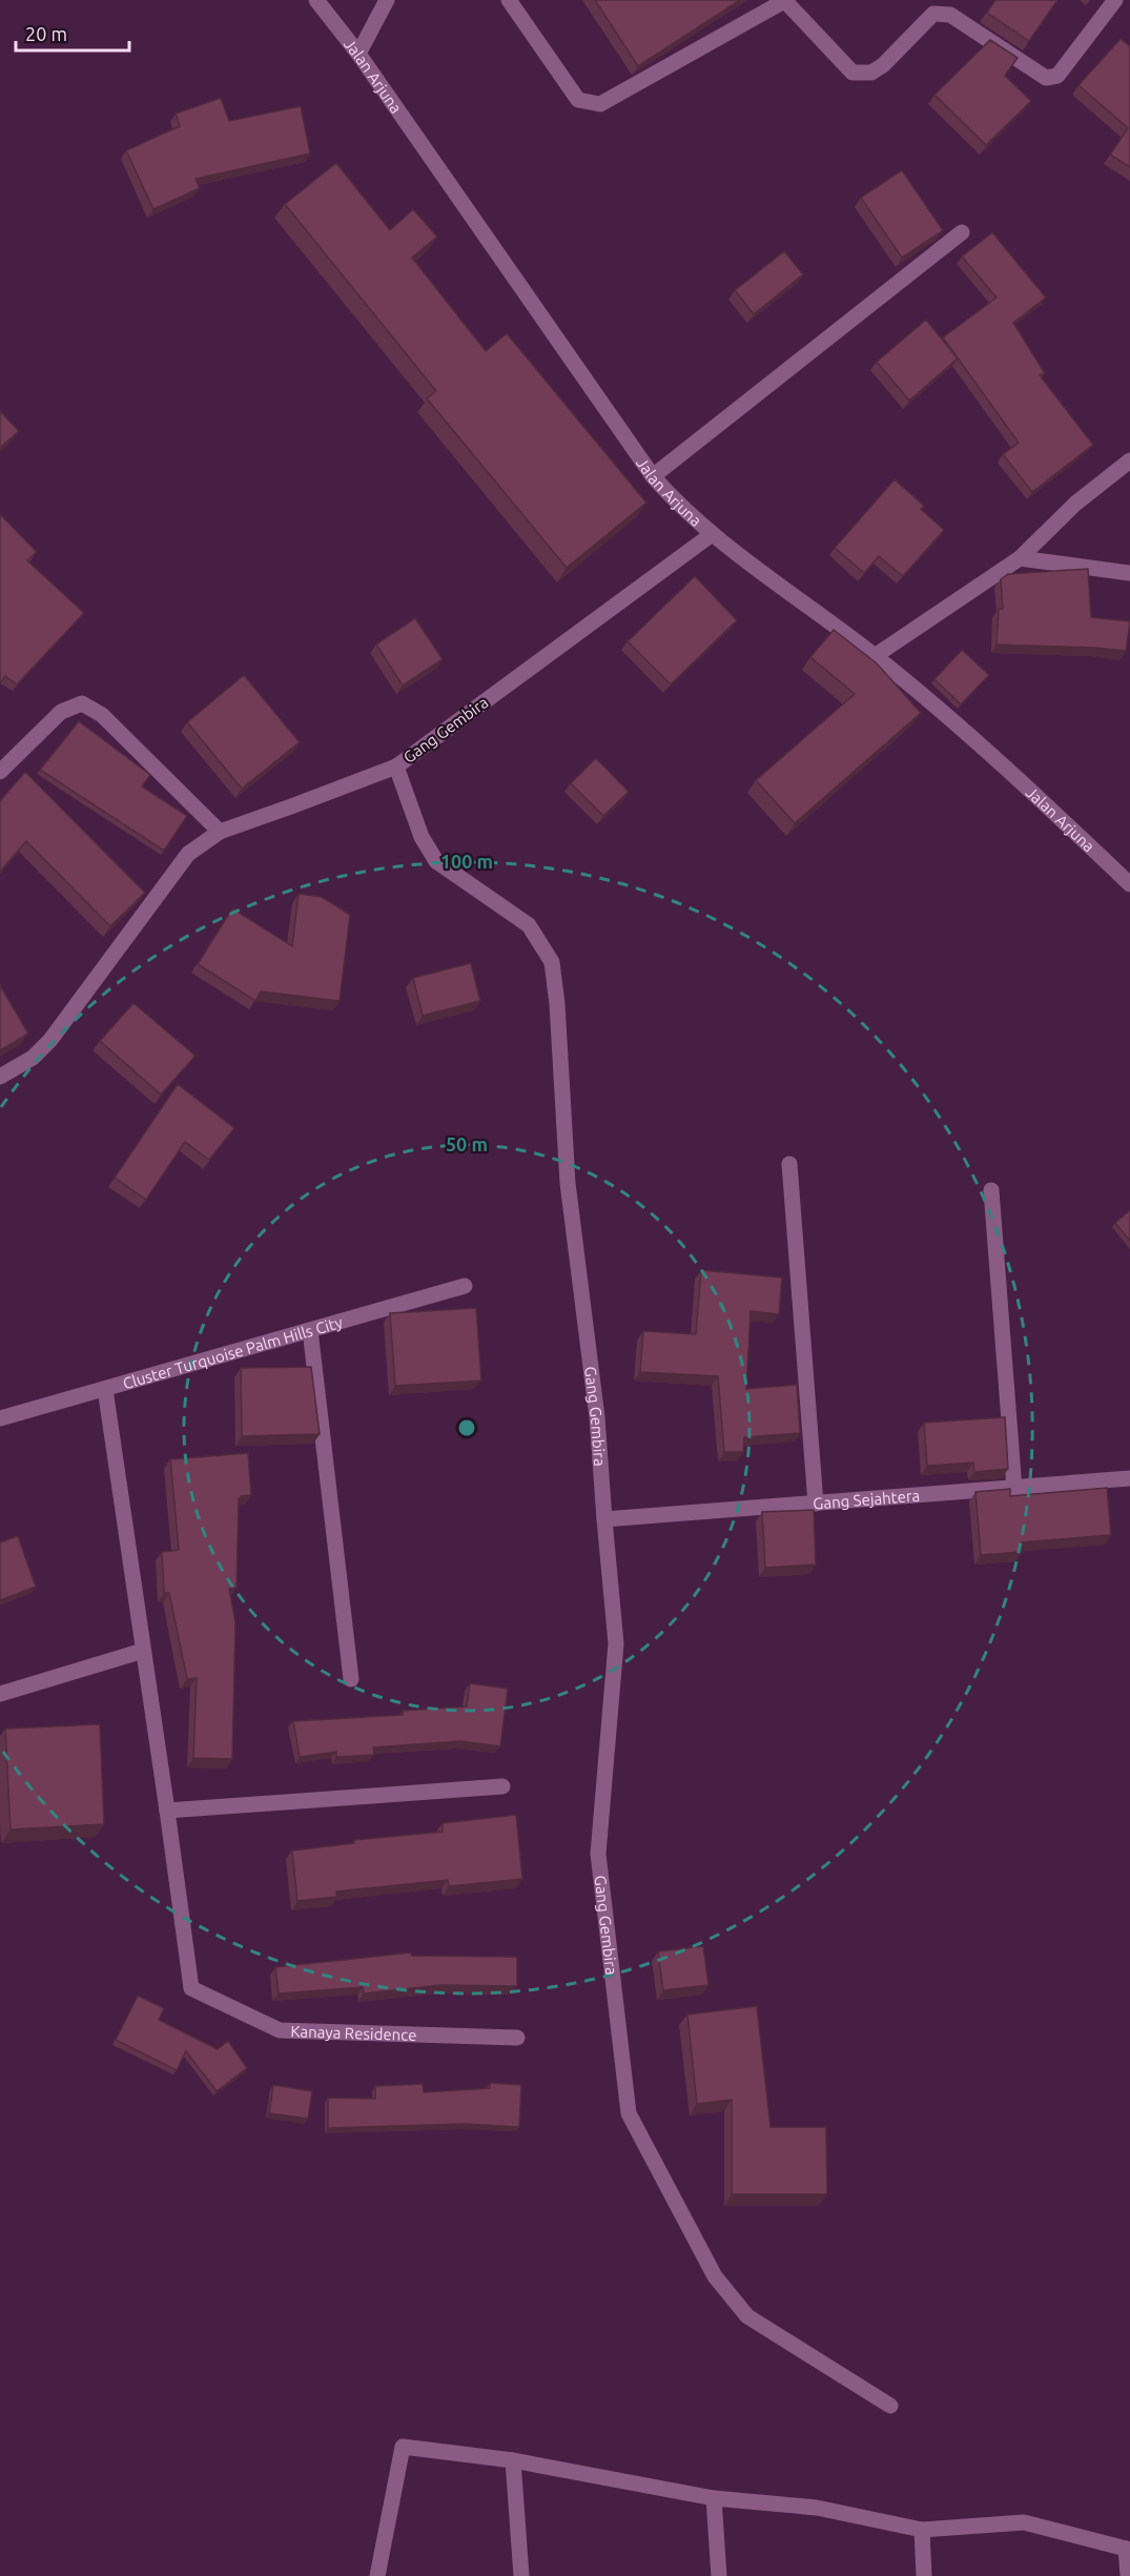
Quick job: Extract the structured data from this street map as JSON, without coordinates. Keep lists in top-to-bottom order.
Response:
{
  "streets": {
    "street": [
      "Jalan Arjuna",
      "Gang Gembira",
      "Cluster Turquoise Palm Hills City",
      "Gang Sejahtera",
      "Kanaya Residence"
    ]
  },
  "crossings": [
    ["Jalan Arjuna", "Gang Gembira"],
    ["Gang Gembira", "Gang Sejahtera"]
  ],
  "scale_bar": "20 m",
  "rings": ["100 m", "50 m"]
}
